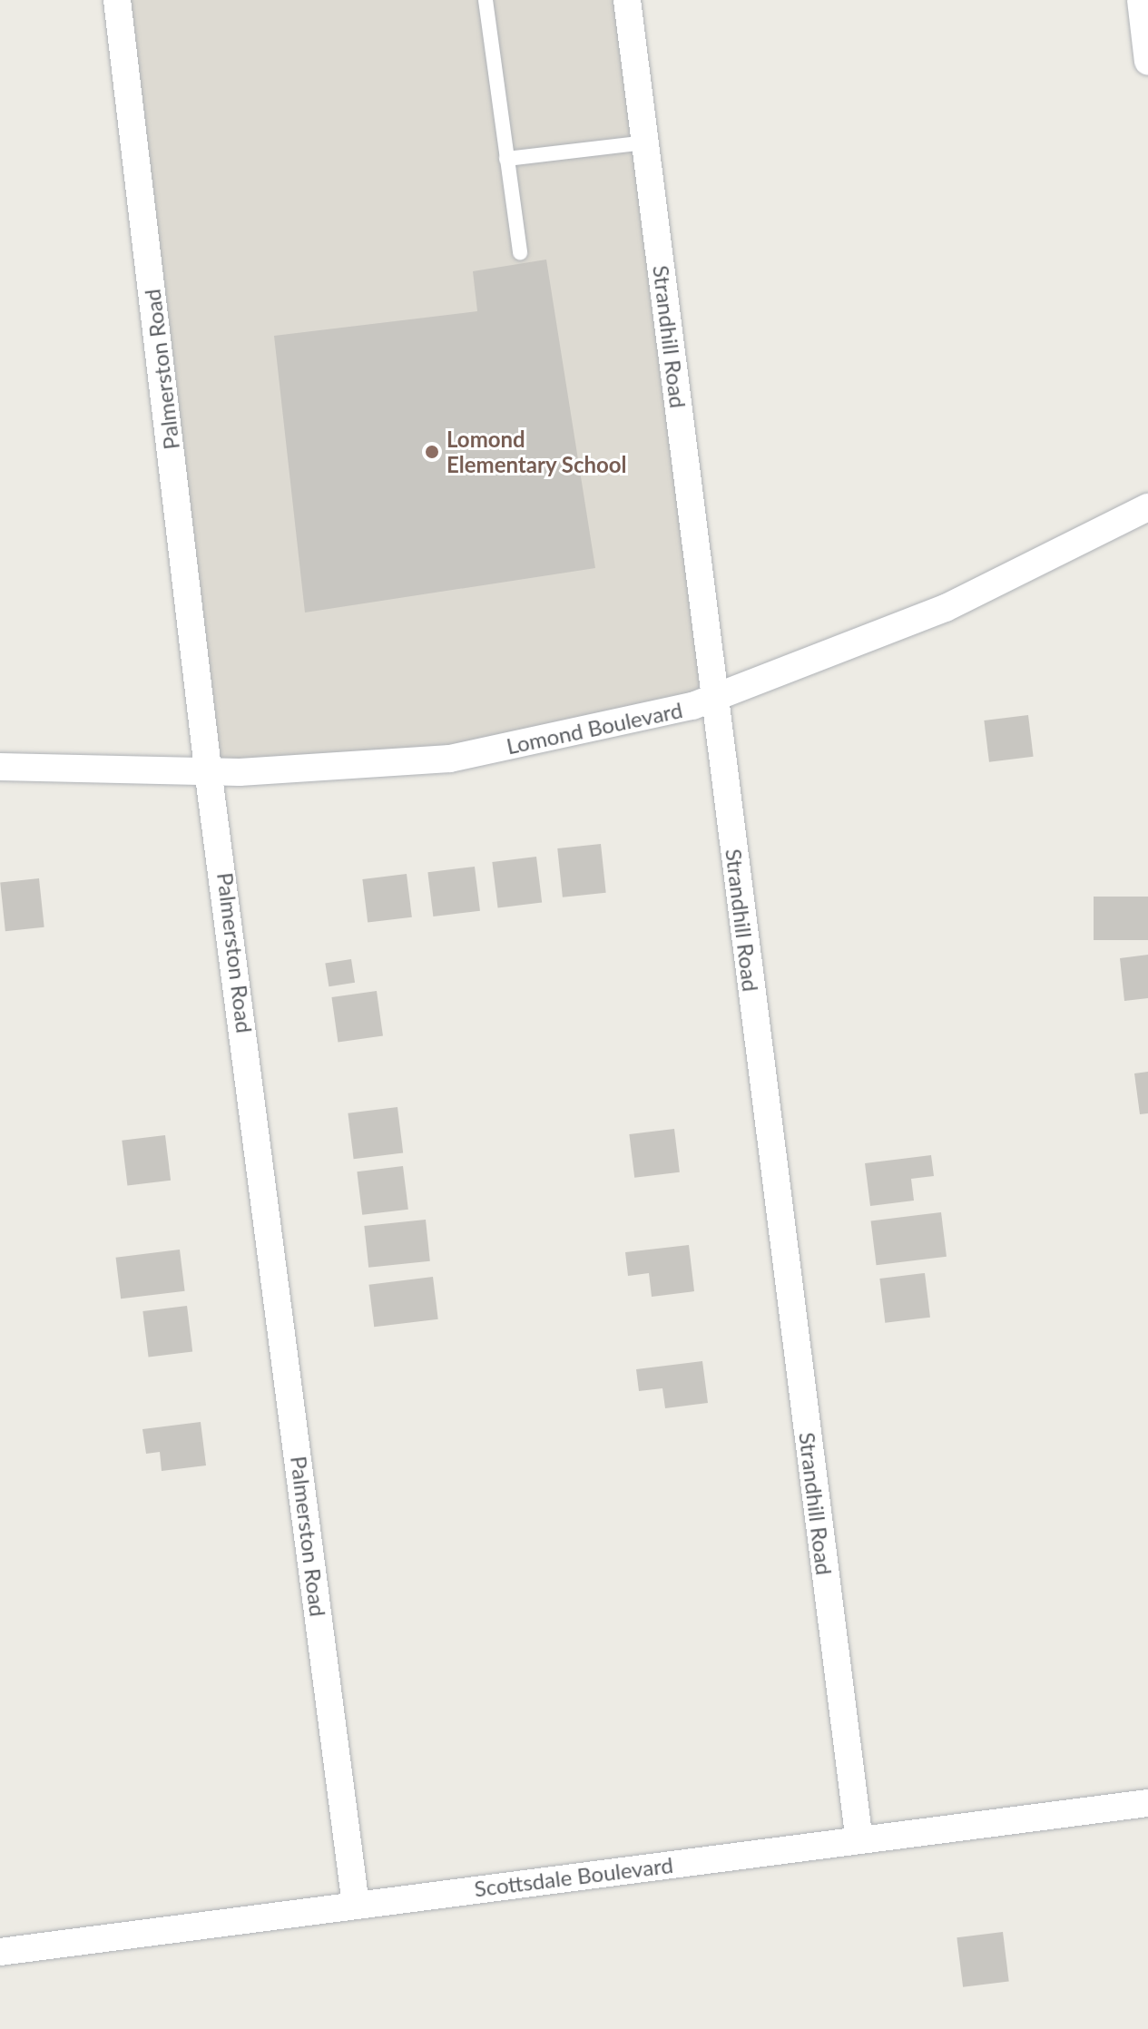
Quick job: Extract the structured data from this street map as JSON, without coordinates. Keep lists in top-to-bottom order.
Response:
{
  "streets": {
    "street": [
      "Strandhill Road",
      "Palmerston Road",
      "Lomond Boulevard",
      "Scottsdale Boulevard"
    ]
  },
  "crossings": [
    ["Strandhill Road", "Lomond Boulevard"],
    ["Strandhill Road", "Scottsdale Boulevard"],
    ["Palmerston Road", "Lomond Boulevard"],
    ["Palmerston Road", "Scottsdale Boulevard"]
  ],
  "places": ["Lomond Elementary School"]
}
